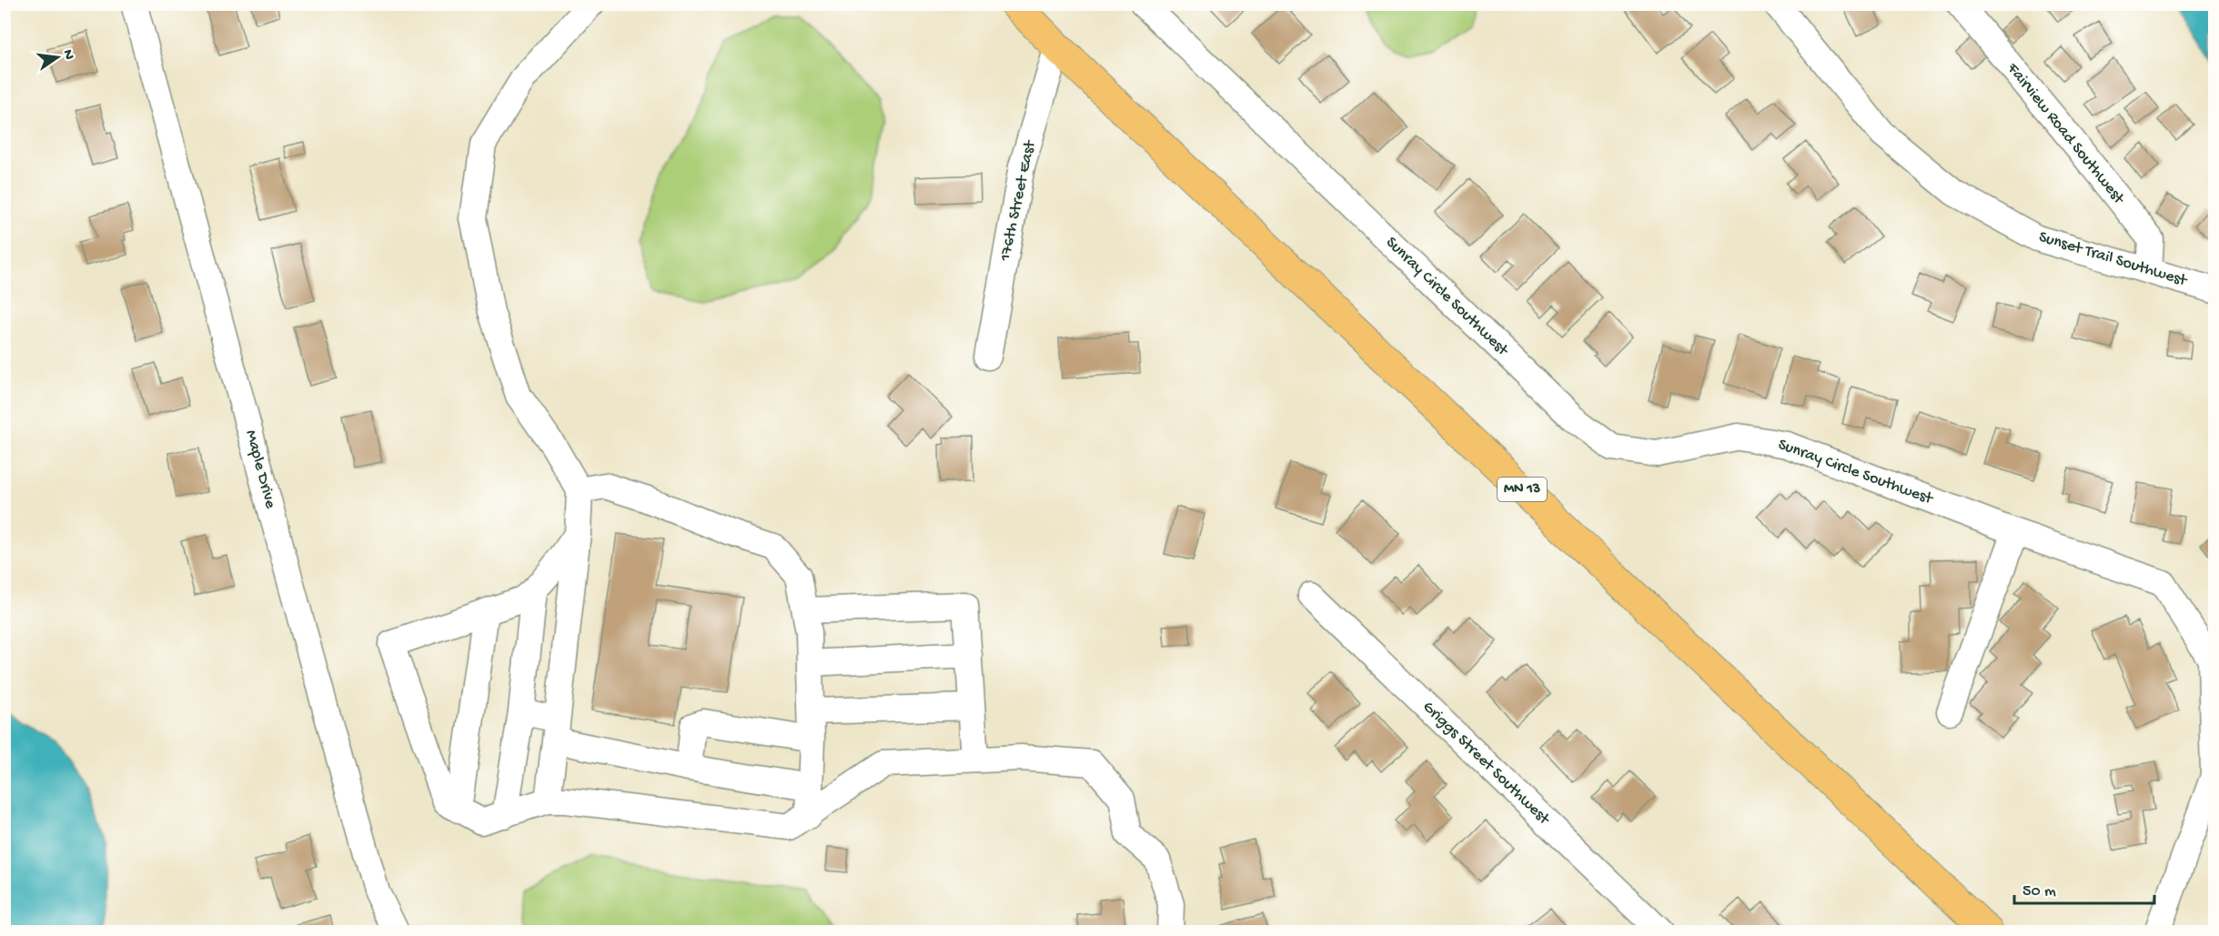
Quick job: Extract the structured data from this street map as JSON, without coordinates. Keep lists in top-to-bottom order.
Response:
{
  "streets": {
    "main road": ["MN 13"],
    "street": [
      "Fairview Road Southwest",
      "176th Street East",
      "Sunset Trail Southwest",
      "Sunray Circle Southwest",
      "Maple Drive",
      "Griggs Street Southwest"
    ]
  },
  "crossings": [
    ["Fairview Road Southwest", "Sunset Trail Southwest"],
    ["176th Street East", "MN 13"]
  ],
  "scale_bar": "50 m",
  "north": "right"
}
